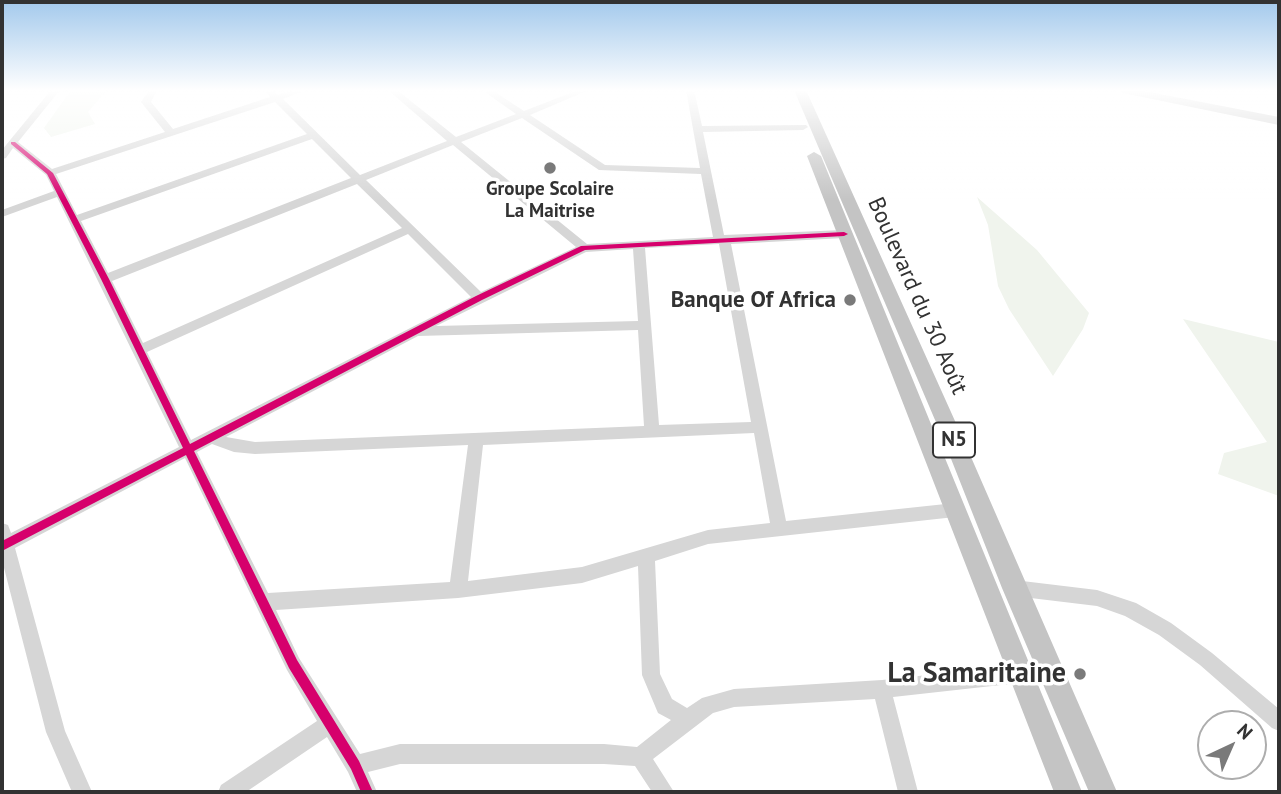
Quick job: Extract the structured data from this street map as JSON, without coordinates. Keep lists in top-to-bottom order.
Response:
{
  "streets": {
    "highway": ["Boulevard du 30 Août", "N5"]
  },
  "places": ["Groupe Scolaire La Maitrise", "Banque Of Africa", "La Samaritaine"],
  "north": "top right"
}
